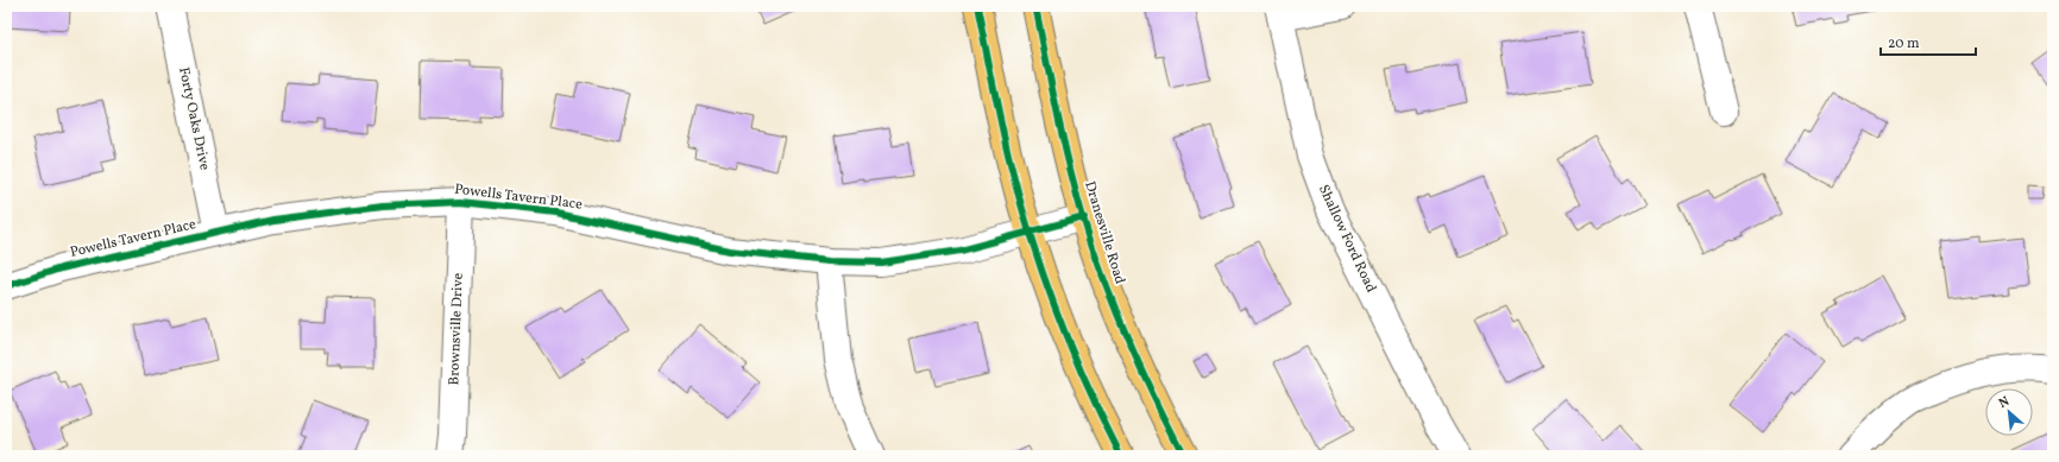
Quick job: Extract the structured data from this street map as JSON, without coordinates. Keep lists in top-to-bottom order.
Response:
{
  "streets": {
    "main road": ["Dranesville Road"],
    "street": [
      "Forty Oaks Drive",
      "Powells Tavern Place",
      "Shallow Ford Road",
      "Brownsville Drive"
    ]
  },
  "crossings": [
    ["Forty Oaks Drive", "Powells Tavern Place"],
    ["Powells Tavern Place", "Dranesville Road"],
    ["Powells Tavern Place", "Brownsville Drive"]
  ],
  "scale_bar": "20 m",
  "north": "top left"
}
